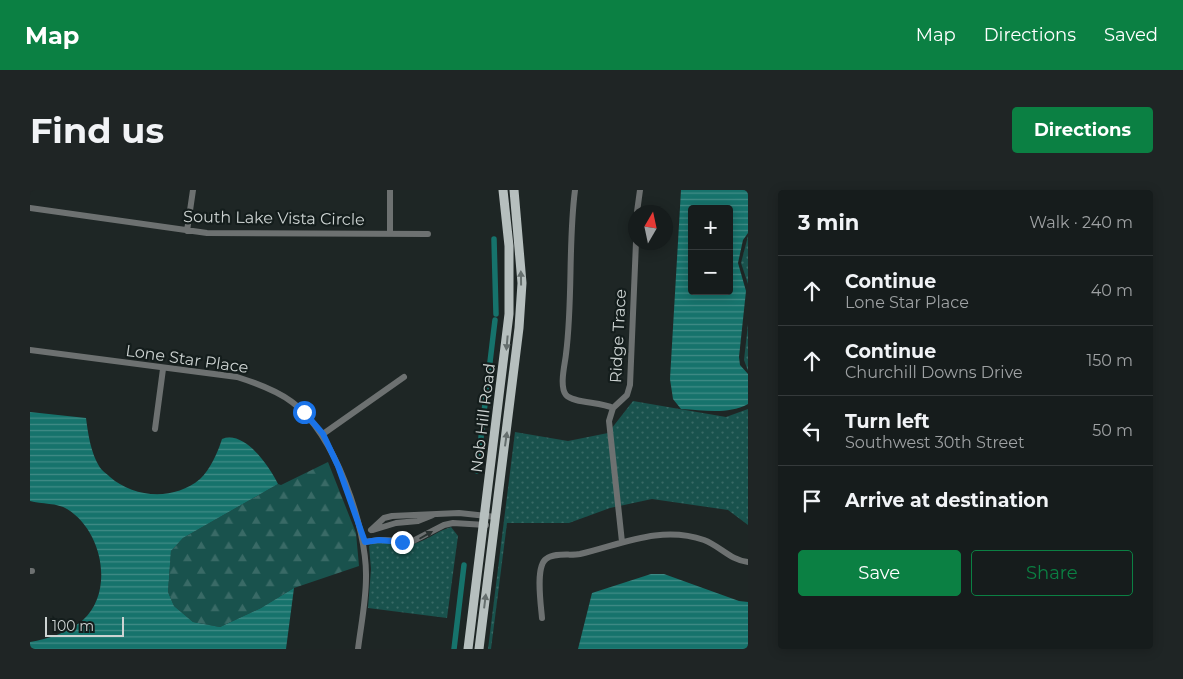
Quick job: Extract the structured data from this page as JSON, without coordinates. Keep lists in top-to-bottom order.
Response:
{
  "streets": {
    "main road": ["Nob Hill Road"],
    "street": ["South Lake Vista Circle", "Ridge Trace", "Lone Star Place"]
  },
  "scale_bar": "100 m",
  "north": "top",
  "page": {
    "header": "Map",
    "nav": ["Map", "Directions", "Saved"],
    "buttons": [
      "Directions",
      ["Save", "Share"]
    ],
    "title": "Find us",
    "heading": ["3 min", "Walk · 240 m"],
    "map_buttons": ["+", "−"],
    "list": [
      ["Continue", "Lone Star Place", "40 m"],
      ["Continue", "Churchill Downs Drive", "150 m"],
      ["Turn left", "Southwest 30th Street", "50 m"],
      "Arrive at destination"
    ],
    "scale": "100 m"
  }
}
